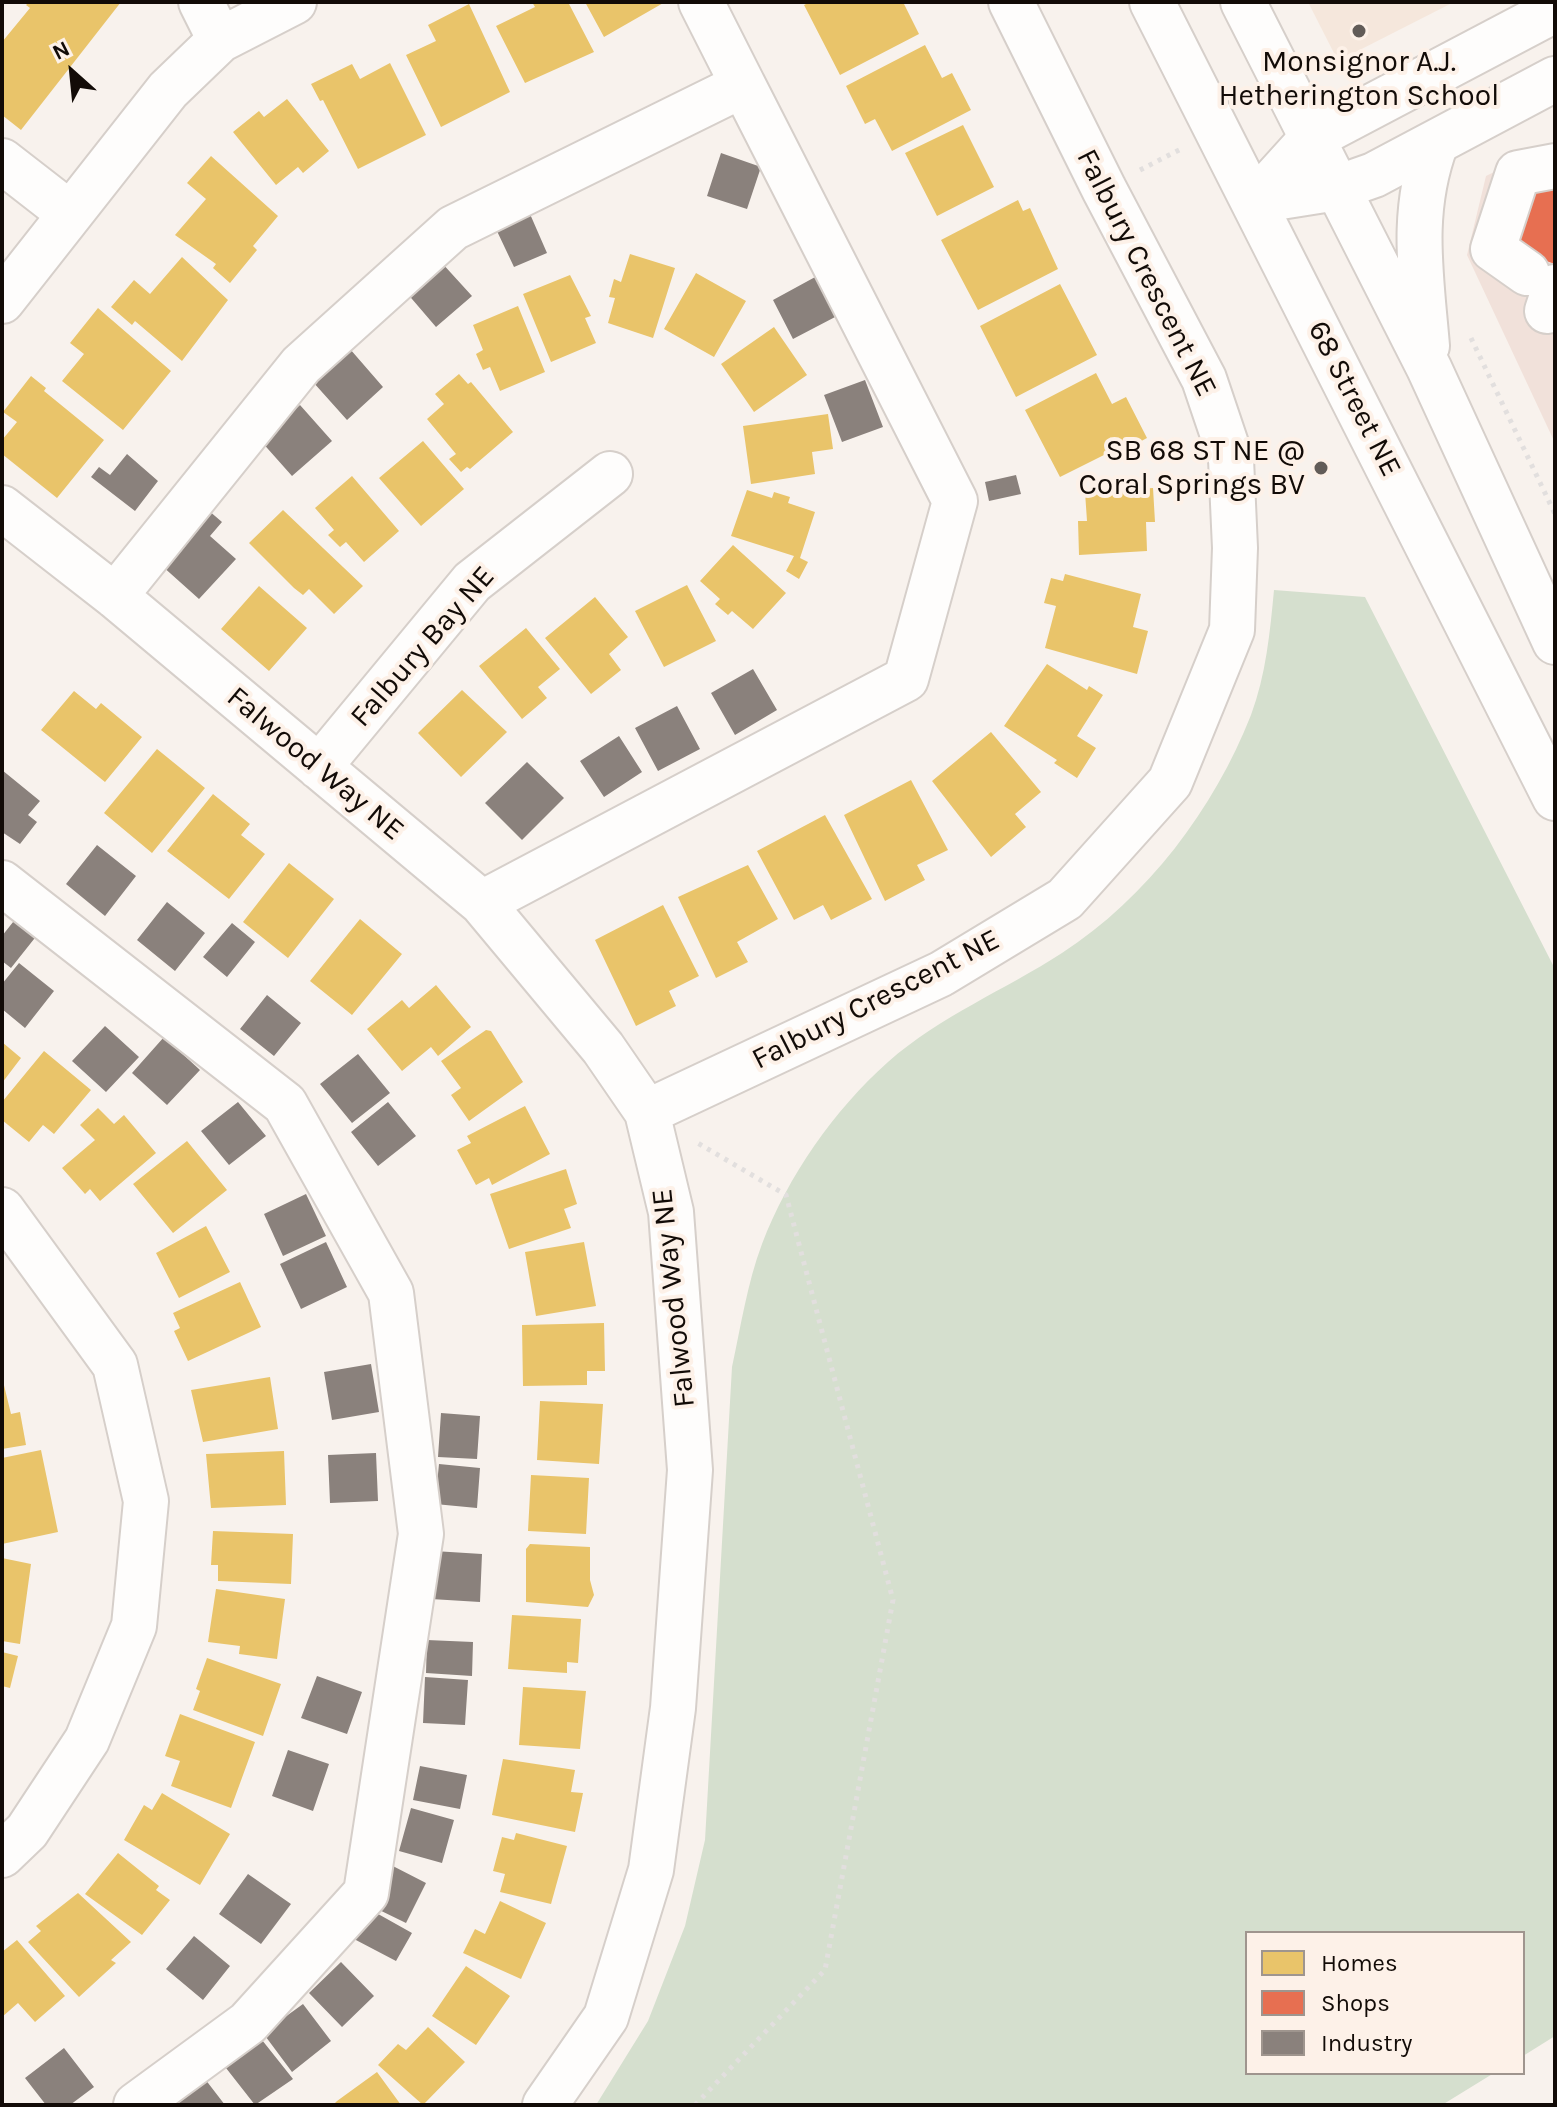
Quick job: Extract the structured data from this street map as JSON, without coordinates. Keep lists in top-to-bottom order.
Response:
{
  "streets": {
    "street": [
      "Falbury Crescent NE",
      "68 Street NE",
      "Falbury Bay NE",
      "Falwood Way NE"
    ]
  },
  "crossings": [
    ["Falbury Crescent NE", "Falwood Way NE"],
    ["Falbury Bay NE", "Falwood Way NE"]
  ],
  "places": ["Monsignor A.J. Hetherington School", "SB 68 ST NE @ Coral Springs BV"],
  "legend": ["Homes", "Shops", "Industry"],
  "north": "top left"
}
